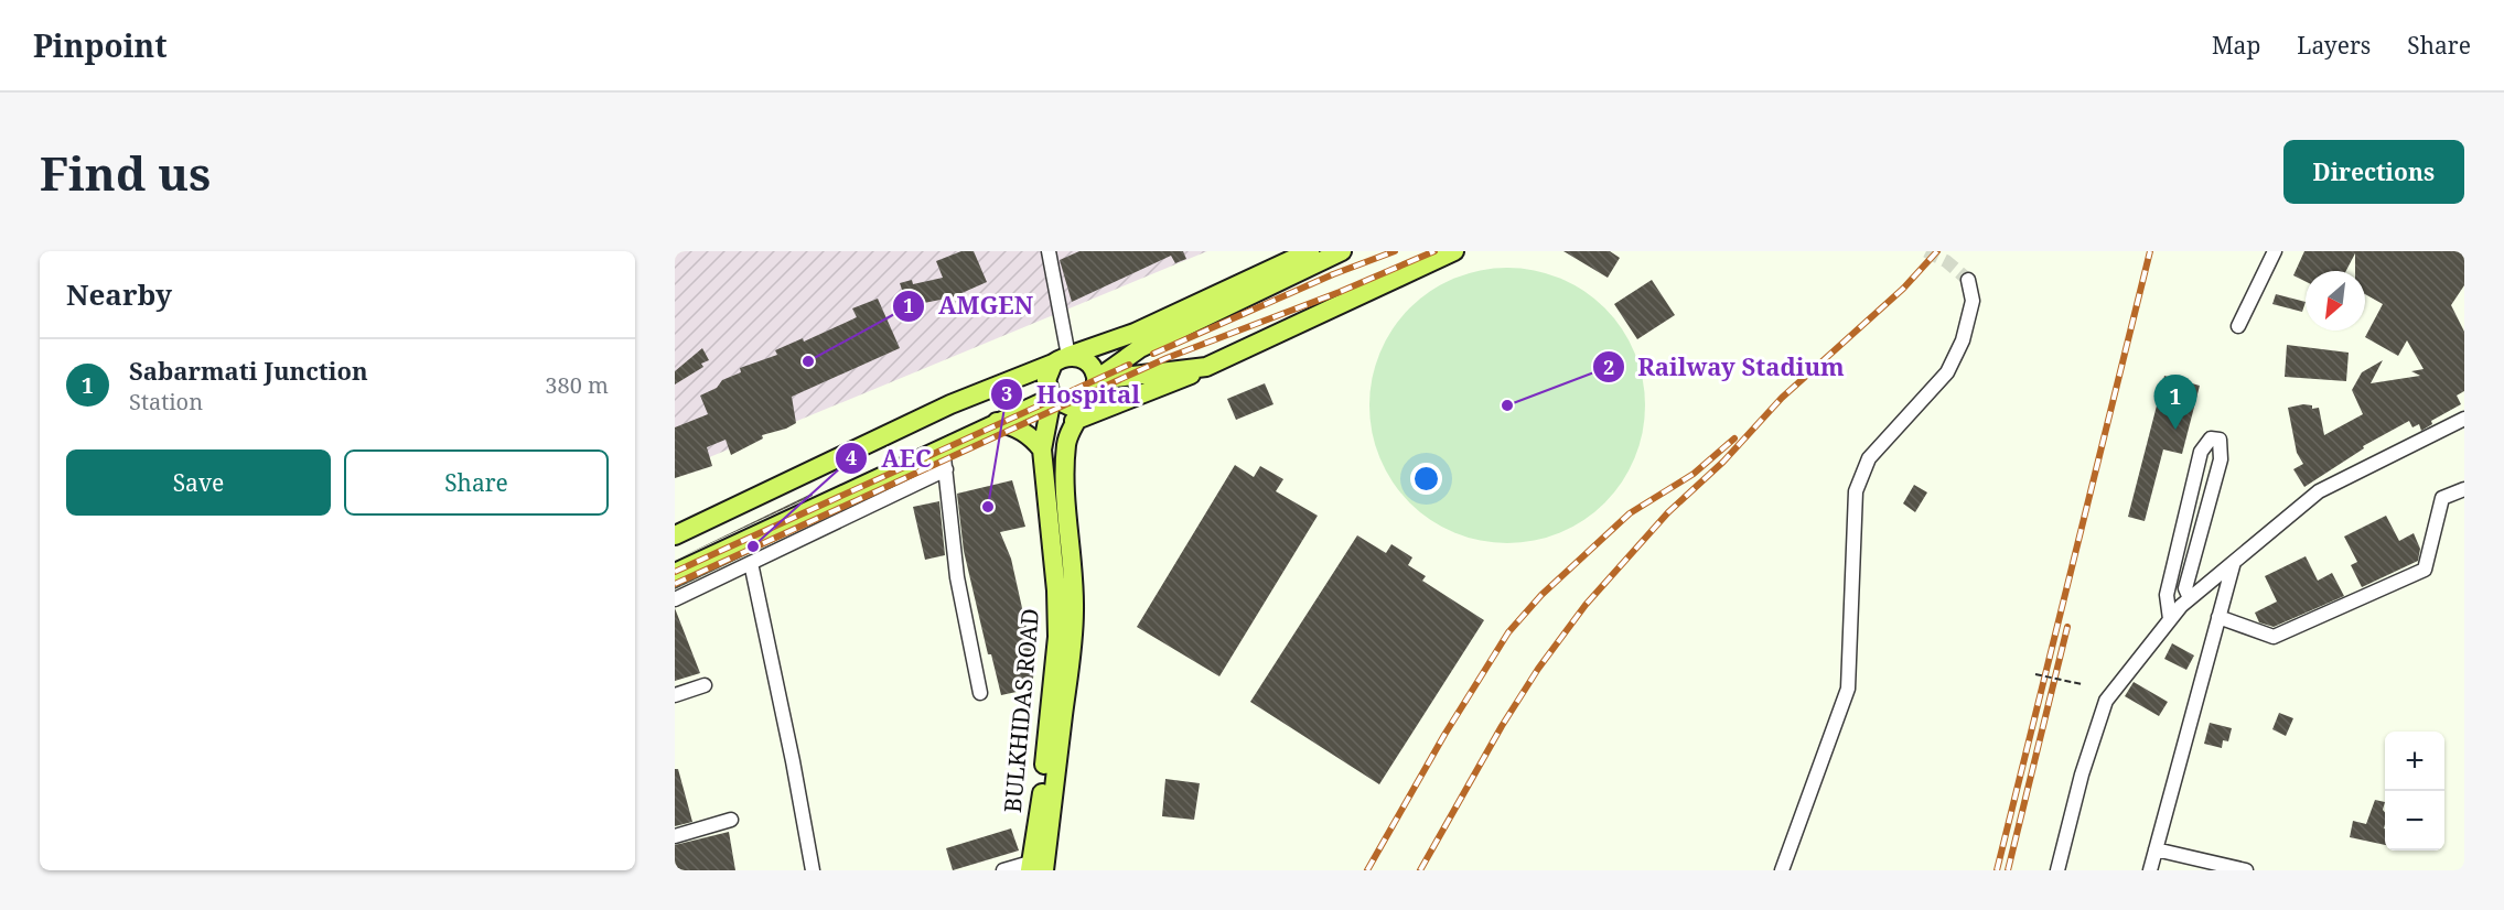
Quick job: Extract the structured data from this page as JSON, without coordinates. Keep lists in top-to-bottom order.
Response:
{
  "streets": {
    "main road": ["BULKHIDAS ROAD"]
  },
  "places": [
    "AMGEN",
    "Railway Stadium",
    "Hospital",
    "AEC"
  ],
  "north": "bottom left",
  "page": {
    "header": "Pinpoint",
    "nav": ["Map", "Layers", "Share"],
    "buttons": [
      "Directions",
      ["Save", "Share"]
    ],
    "title": "Find us",
    "heading": "Nearby",
    "list": [
      {
        "mark": "1",
        "name": "Sabarmati Junction",
        "note": "Station",
        "value": "380 m"
      }
    ],
    "pins": "1",
    "map_buttons": ["+", "−"]
  }
}
